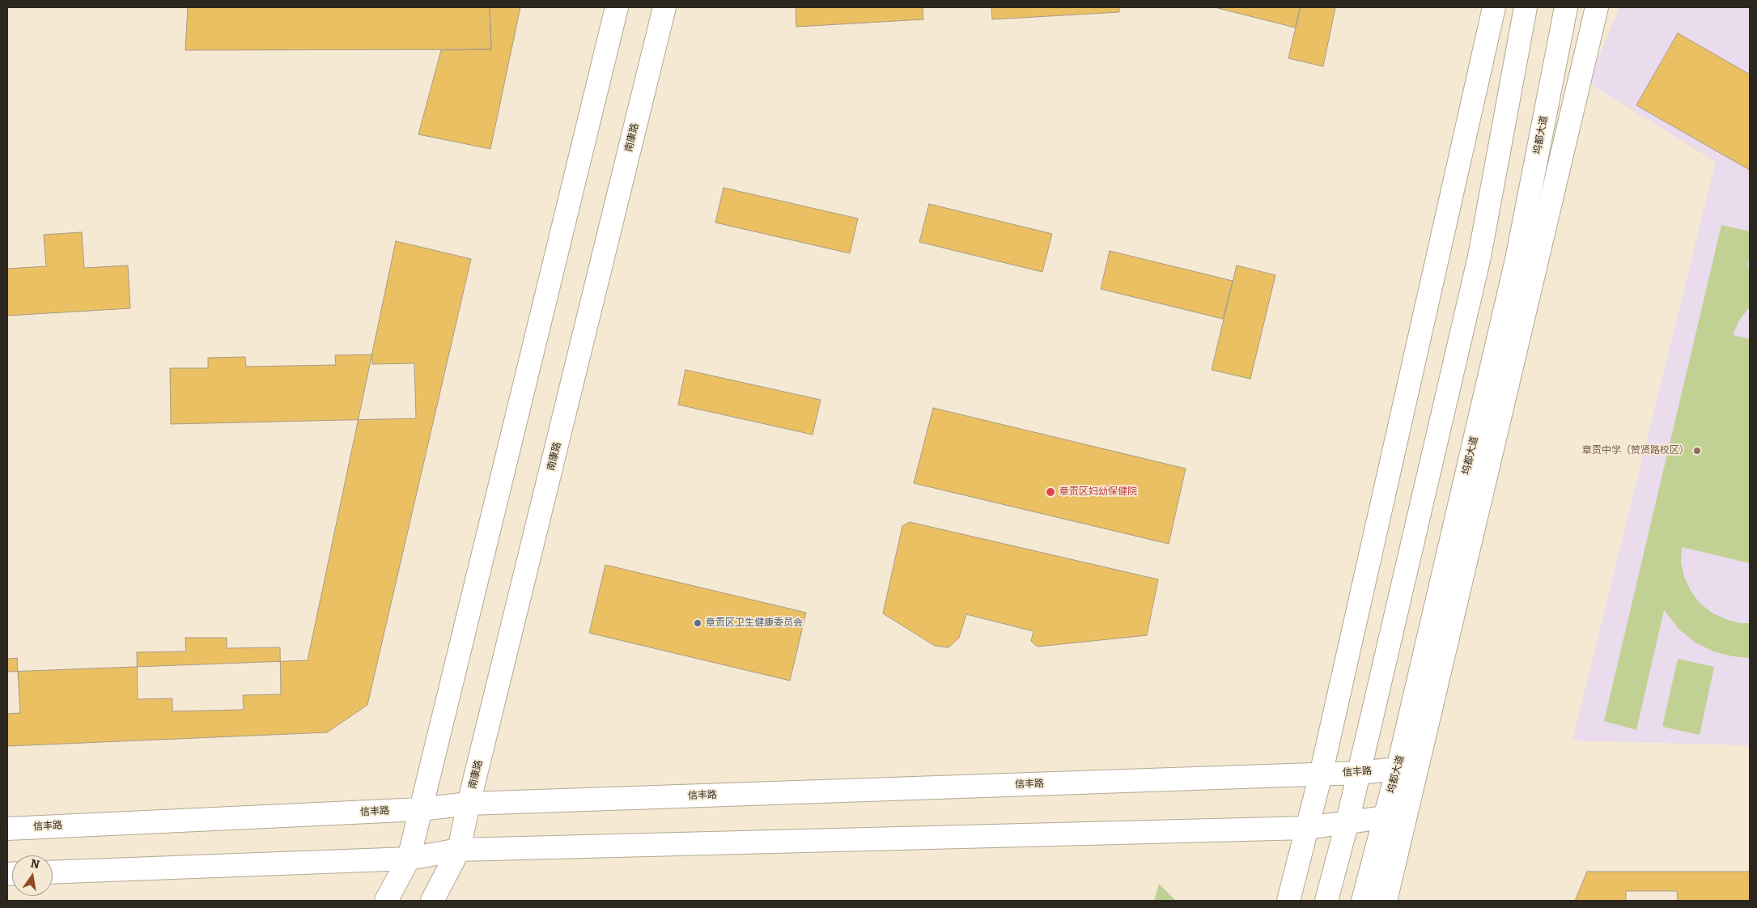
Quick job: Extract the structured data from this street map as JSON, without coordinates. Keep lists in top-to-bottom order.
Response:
{
  "streets": {
    "main road": ["坞都大道", "南康路", "信丰路"]
  },
  "crossings": [
    ["坞都大道", "信丰路"],
    ["南康路", "信丰路"]
  ],
  "places": ["章贡中学（赞贤路校区）", "章贡区妇幼保健院", "章贡区卫生健康委员会"],
  "north": "top"
}
